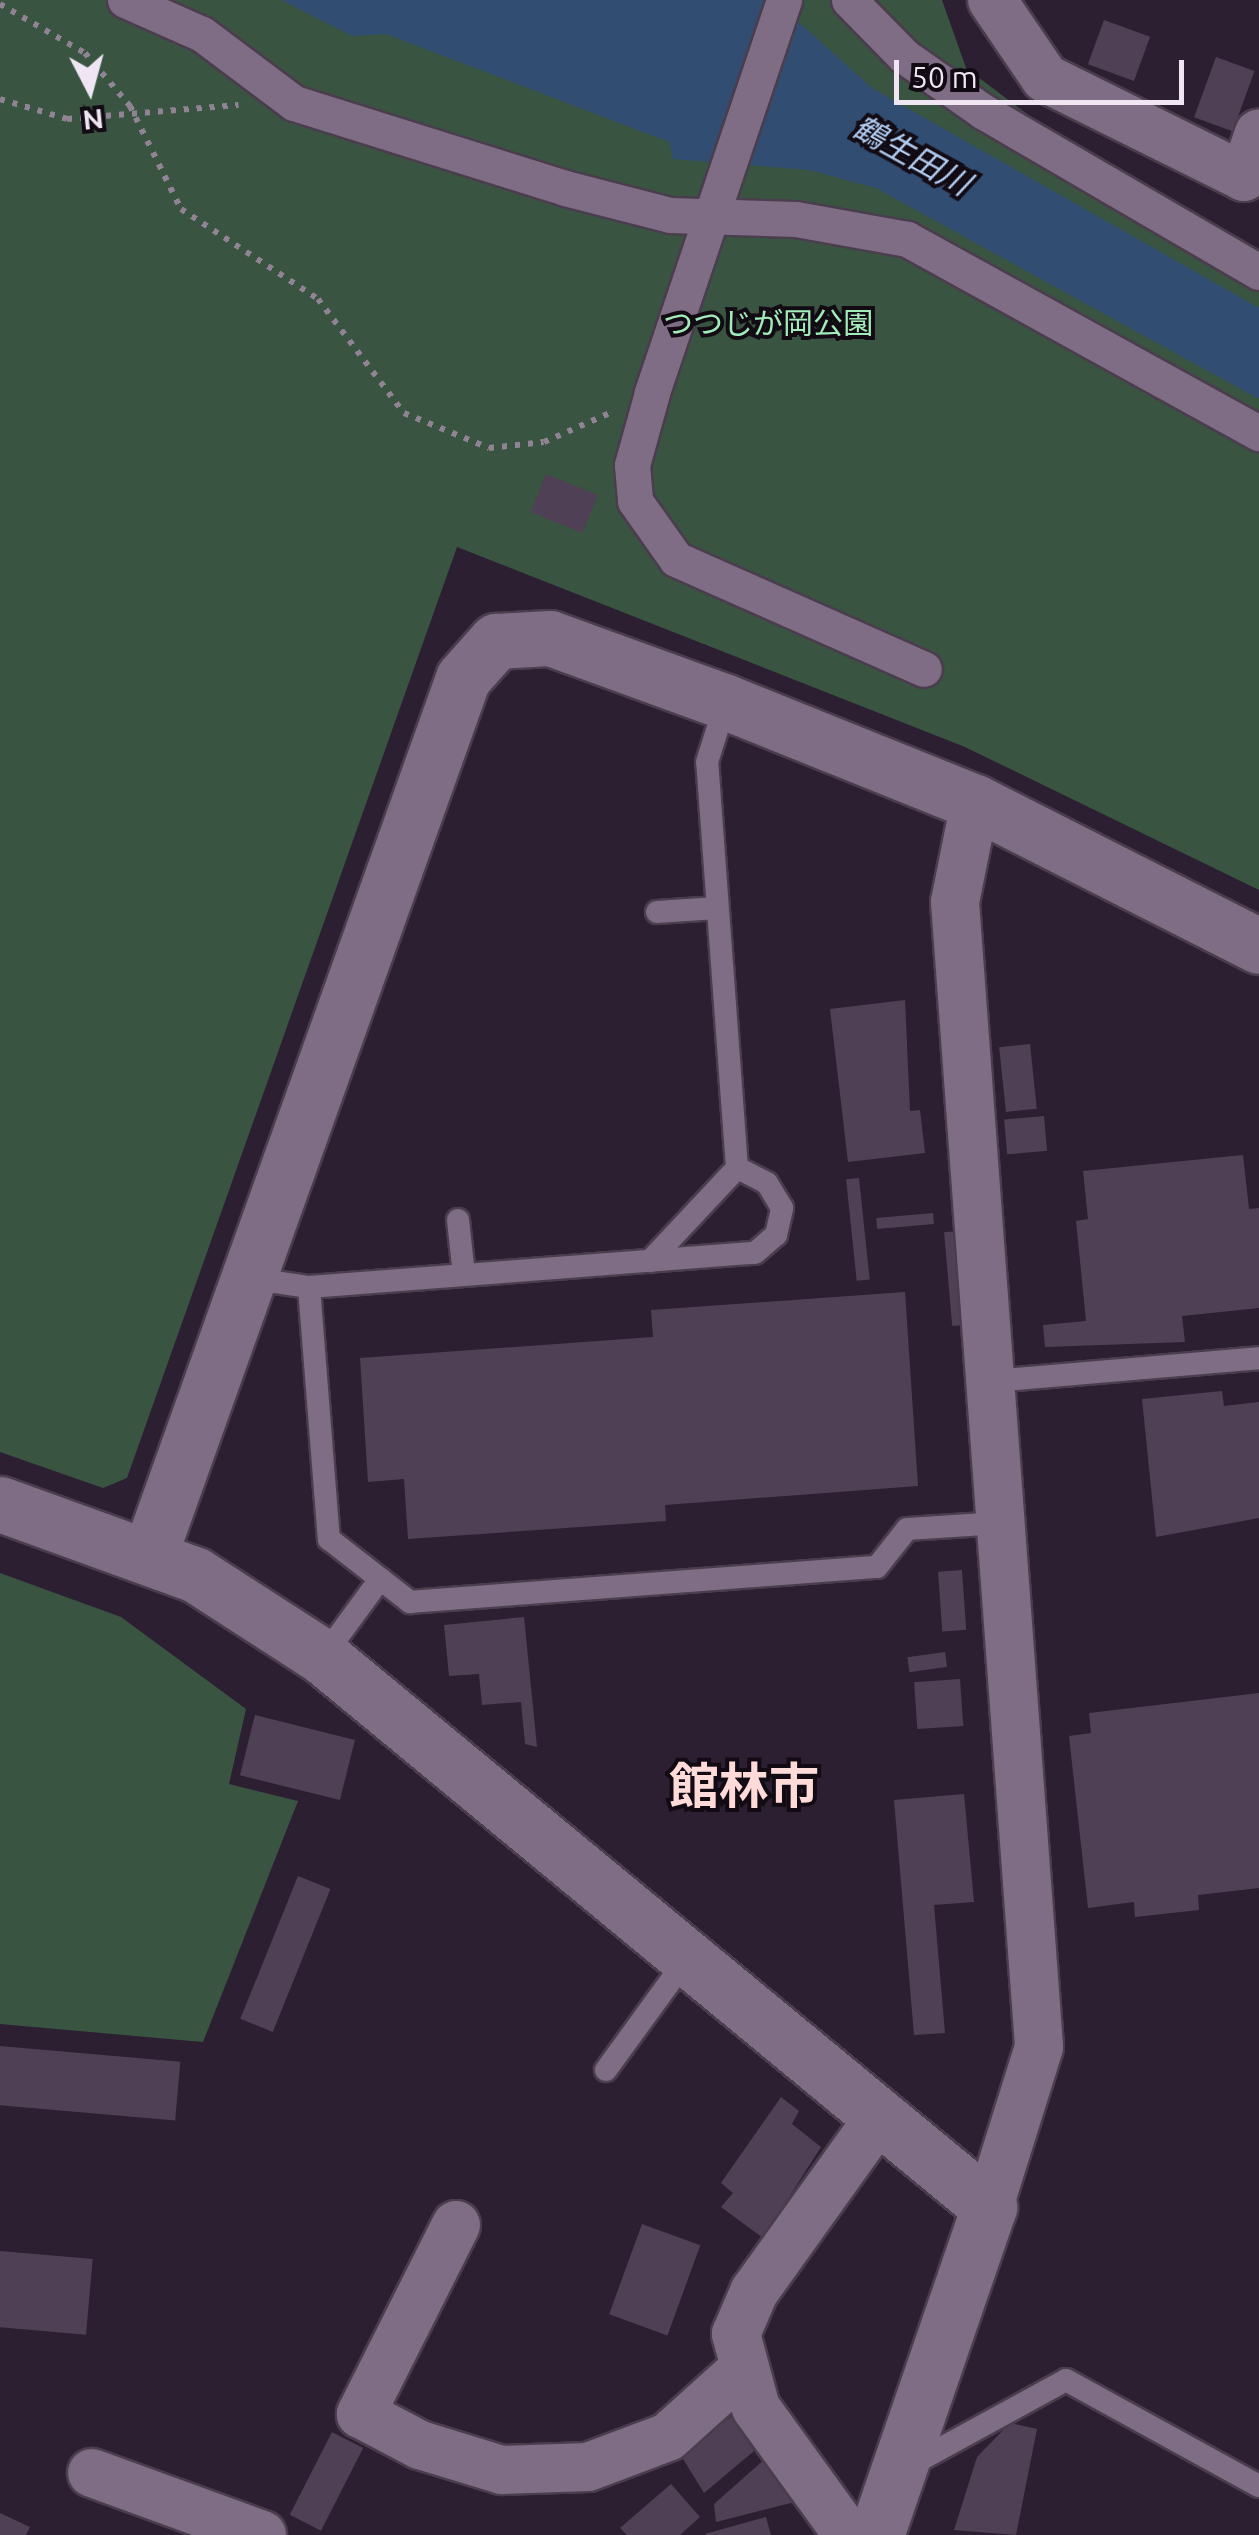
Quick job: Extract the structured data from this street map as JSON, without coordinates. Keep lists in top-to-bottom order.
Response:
{
  "districts": ["館林市"],
  "water": ["鶴生田川"],
  "parks": ["つつじが岡公園"],
  "scale_bar": "50 m",
  "north": "bottom"
}
